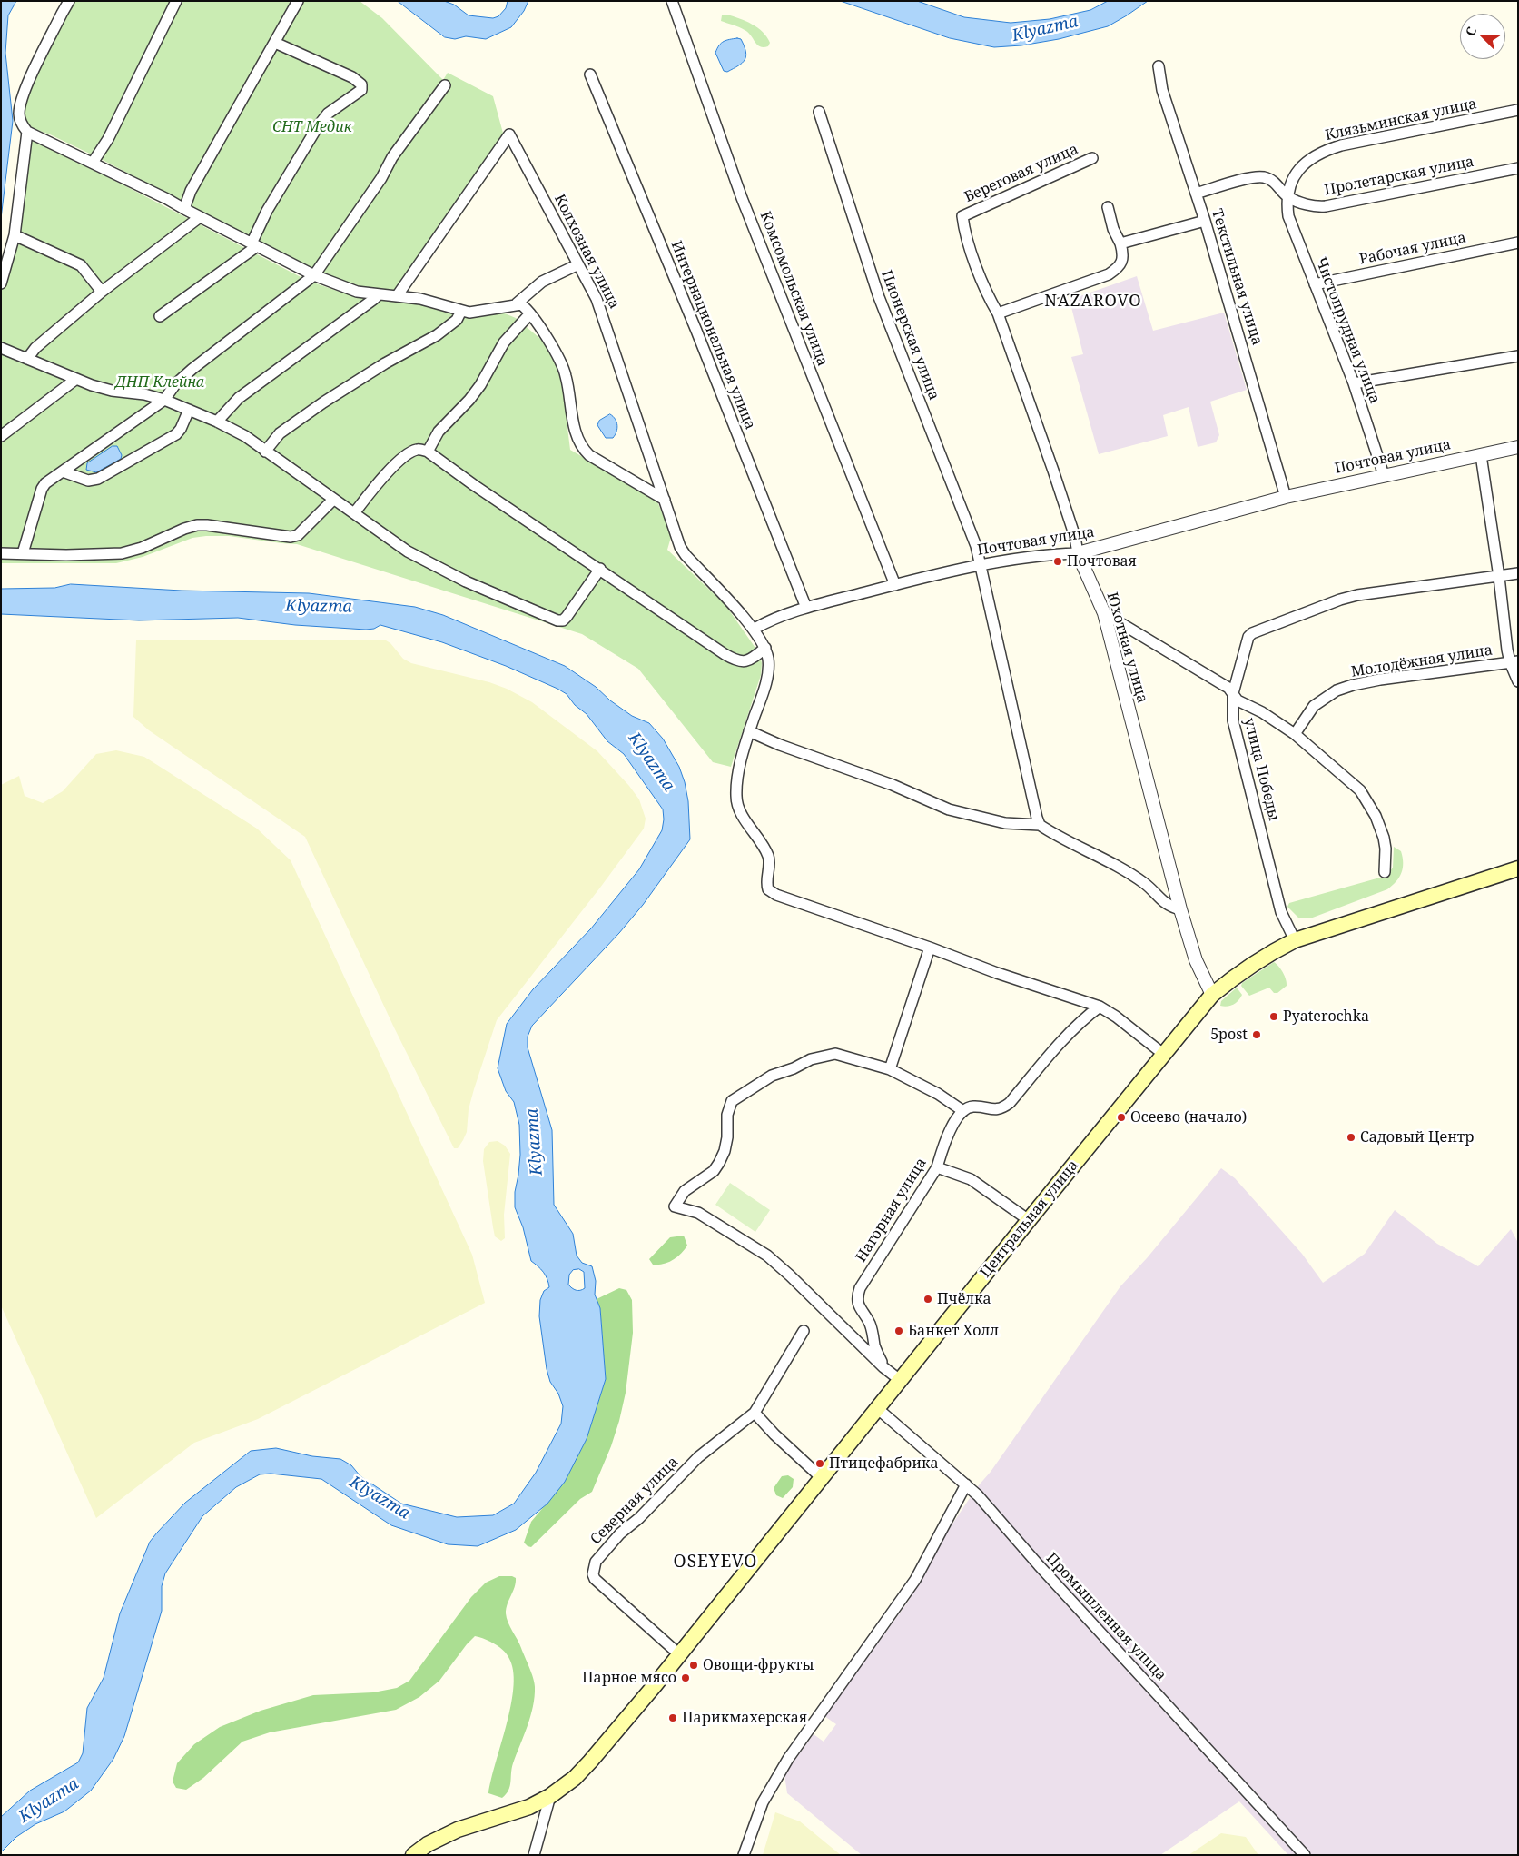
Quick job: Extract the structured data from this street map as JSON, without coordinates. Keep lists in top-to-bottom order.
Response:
{
  "streets": {
    "main road": ["Центральная улица"],
    "street": [
      "Клязьминская улица",
      "Береговая улица",
      "Пролетарская улица",
      "Рабочая улица",
      "Колхозная улица",
      "Текстильная улица",
      "Комсомольская улица",
      "Чистопрудная улица",
      "Интернациональная улица",
      "Пионерская улица",
      "Почтовая улица",
      "Юхотная улица",
      "Молодёжная улица",
      "улица Победы",
      "Нагорная улица",
      "Северная улица",
      "Промышленная улица"
    ]
  },
  "crossings": [
    ["Клязьминская улица", "Пролетарская улица"],
    ["Клязьминская улица", "Чистопрудная улица"],
    ["Береговая улица", "Юхотная улица"],
    ["Пролетарская улица", "Чистопрудная улица"],
    ["Рабочая улица", "Чистопрудная улица"],
    ["Колхозная улица", "Почтовая улица"],
    ["Текстильная улица", "Почтовая улица"],
    ["Комсомольская улица", "Почтовая улица"],
    ["Чистопрудная улица", "Почтовая улица"],
    ["Интернациональная улица", "Почтовая улица"],
    ["Пионерская улица", "Почтовая улица"],
    ["Почтовая улица", "Юхотная улица"],
    ["Юхотная улица", "Центральная улица"],
    ["улица Победы", "Центральная улица"],
    ["Центральная улица", "Северная улица"],
    ["Центральная улица", "Промышленная улица"]
  ],
  "districts": ["NAZAROVO", "OSEYEVO"],
  "water": ["Klyazma"],
  "parks": ["СНТ Медик", "ДНП Клейна"],
  "places": [
    "Почтовая",
    "Pyaterochka",
    "5post",
    "Осеево (начало)",
    "Садовый Центр",
    "Пчёлка",
    "Банкет Холл",
    "Птицефабрика",
    "Овощи-фрукты",
    "Парное мясо",
    "Парикмахерская"
  ],
  "north": "top left"
}
